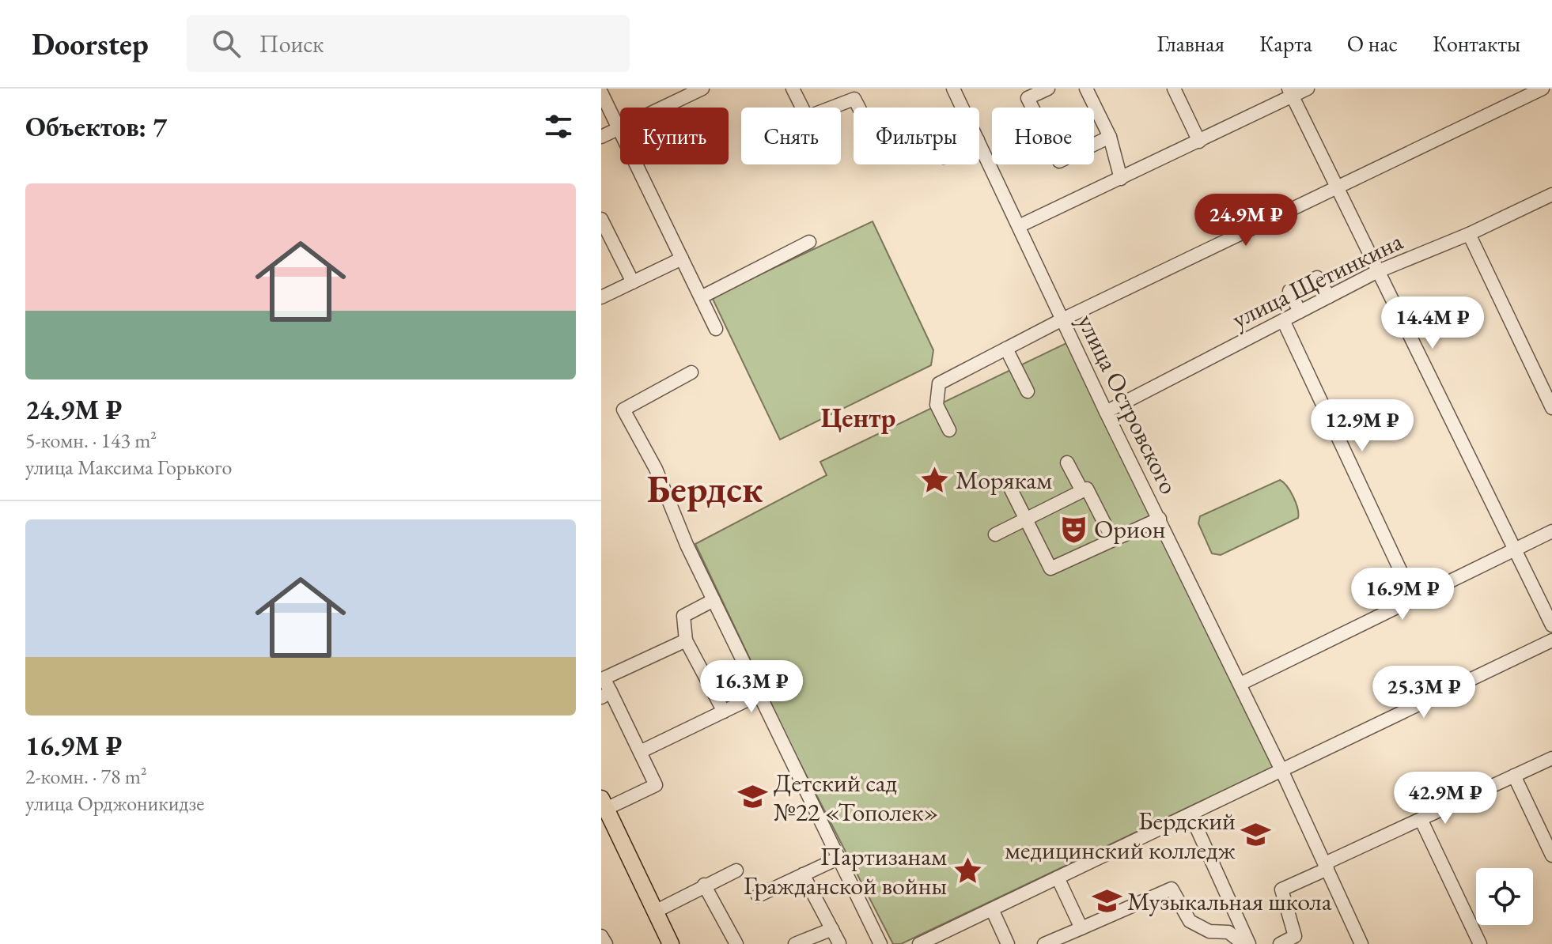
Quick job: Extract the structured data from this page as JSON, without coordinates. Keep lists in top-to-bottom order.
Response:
{
  "streets": {
    "street": ["улица Щетинкина", "улица Островского"]
  },
  "crossings": [
    ["улица Щетинкина", "улица Островского"]
  ],
  "districts": ["Центр", "Бердск"],
  "places": {
    "place": ["Морякам", "Партизанам Гражданской войны"],
    "theatre": ["Орион"],
    "school or university": ["Детский сад №22 «Тополек»", "Бердский медицинский колледж", "Музыкальная школа"]
  },
  "page": {
    "header": "Doorstep",
    "search": "Поиск",
    "nav": [
      "Главная",
      "Карта",
      "О нас",
      "Контакты"
    ],
    "heading": "Объектов: 7",
    "chip": [
      "Купить",
      "Снять",
      "Фильтры",
      "Новое"
    ],
    "list": [
      {
        "name": "24.9M ₽",
        "note": "5-комн. · 143 m² · улица Максима Горького"
      },
      {
        "name": "16.9M ₽",
        "note": "2-комн. · 78 m² · улица Орджоникидзе"
      }
    ],
    "price": [
      "24.9M ₽",
      "14.4M ₽",
      "12.9M ₽",
      "16.9M ₽",
      "16.3M ₽",
      "25.3M ₽",
      "42.9M ₽"
    ]
  }
}
